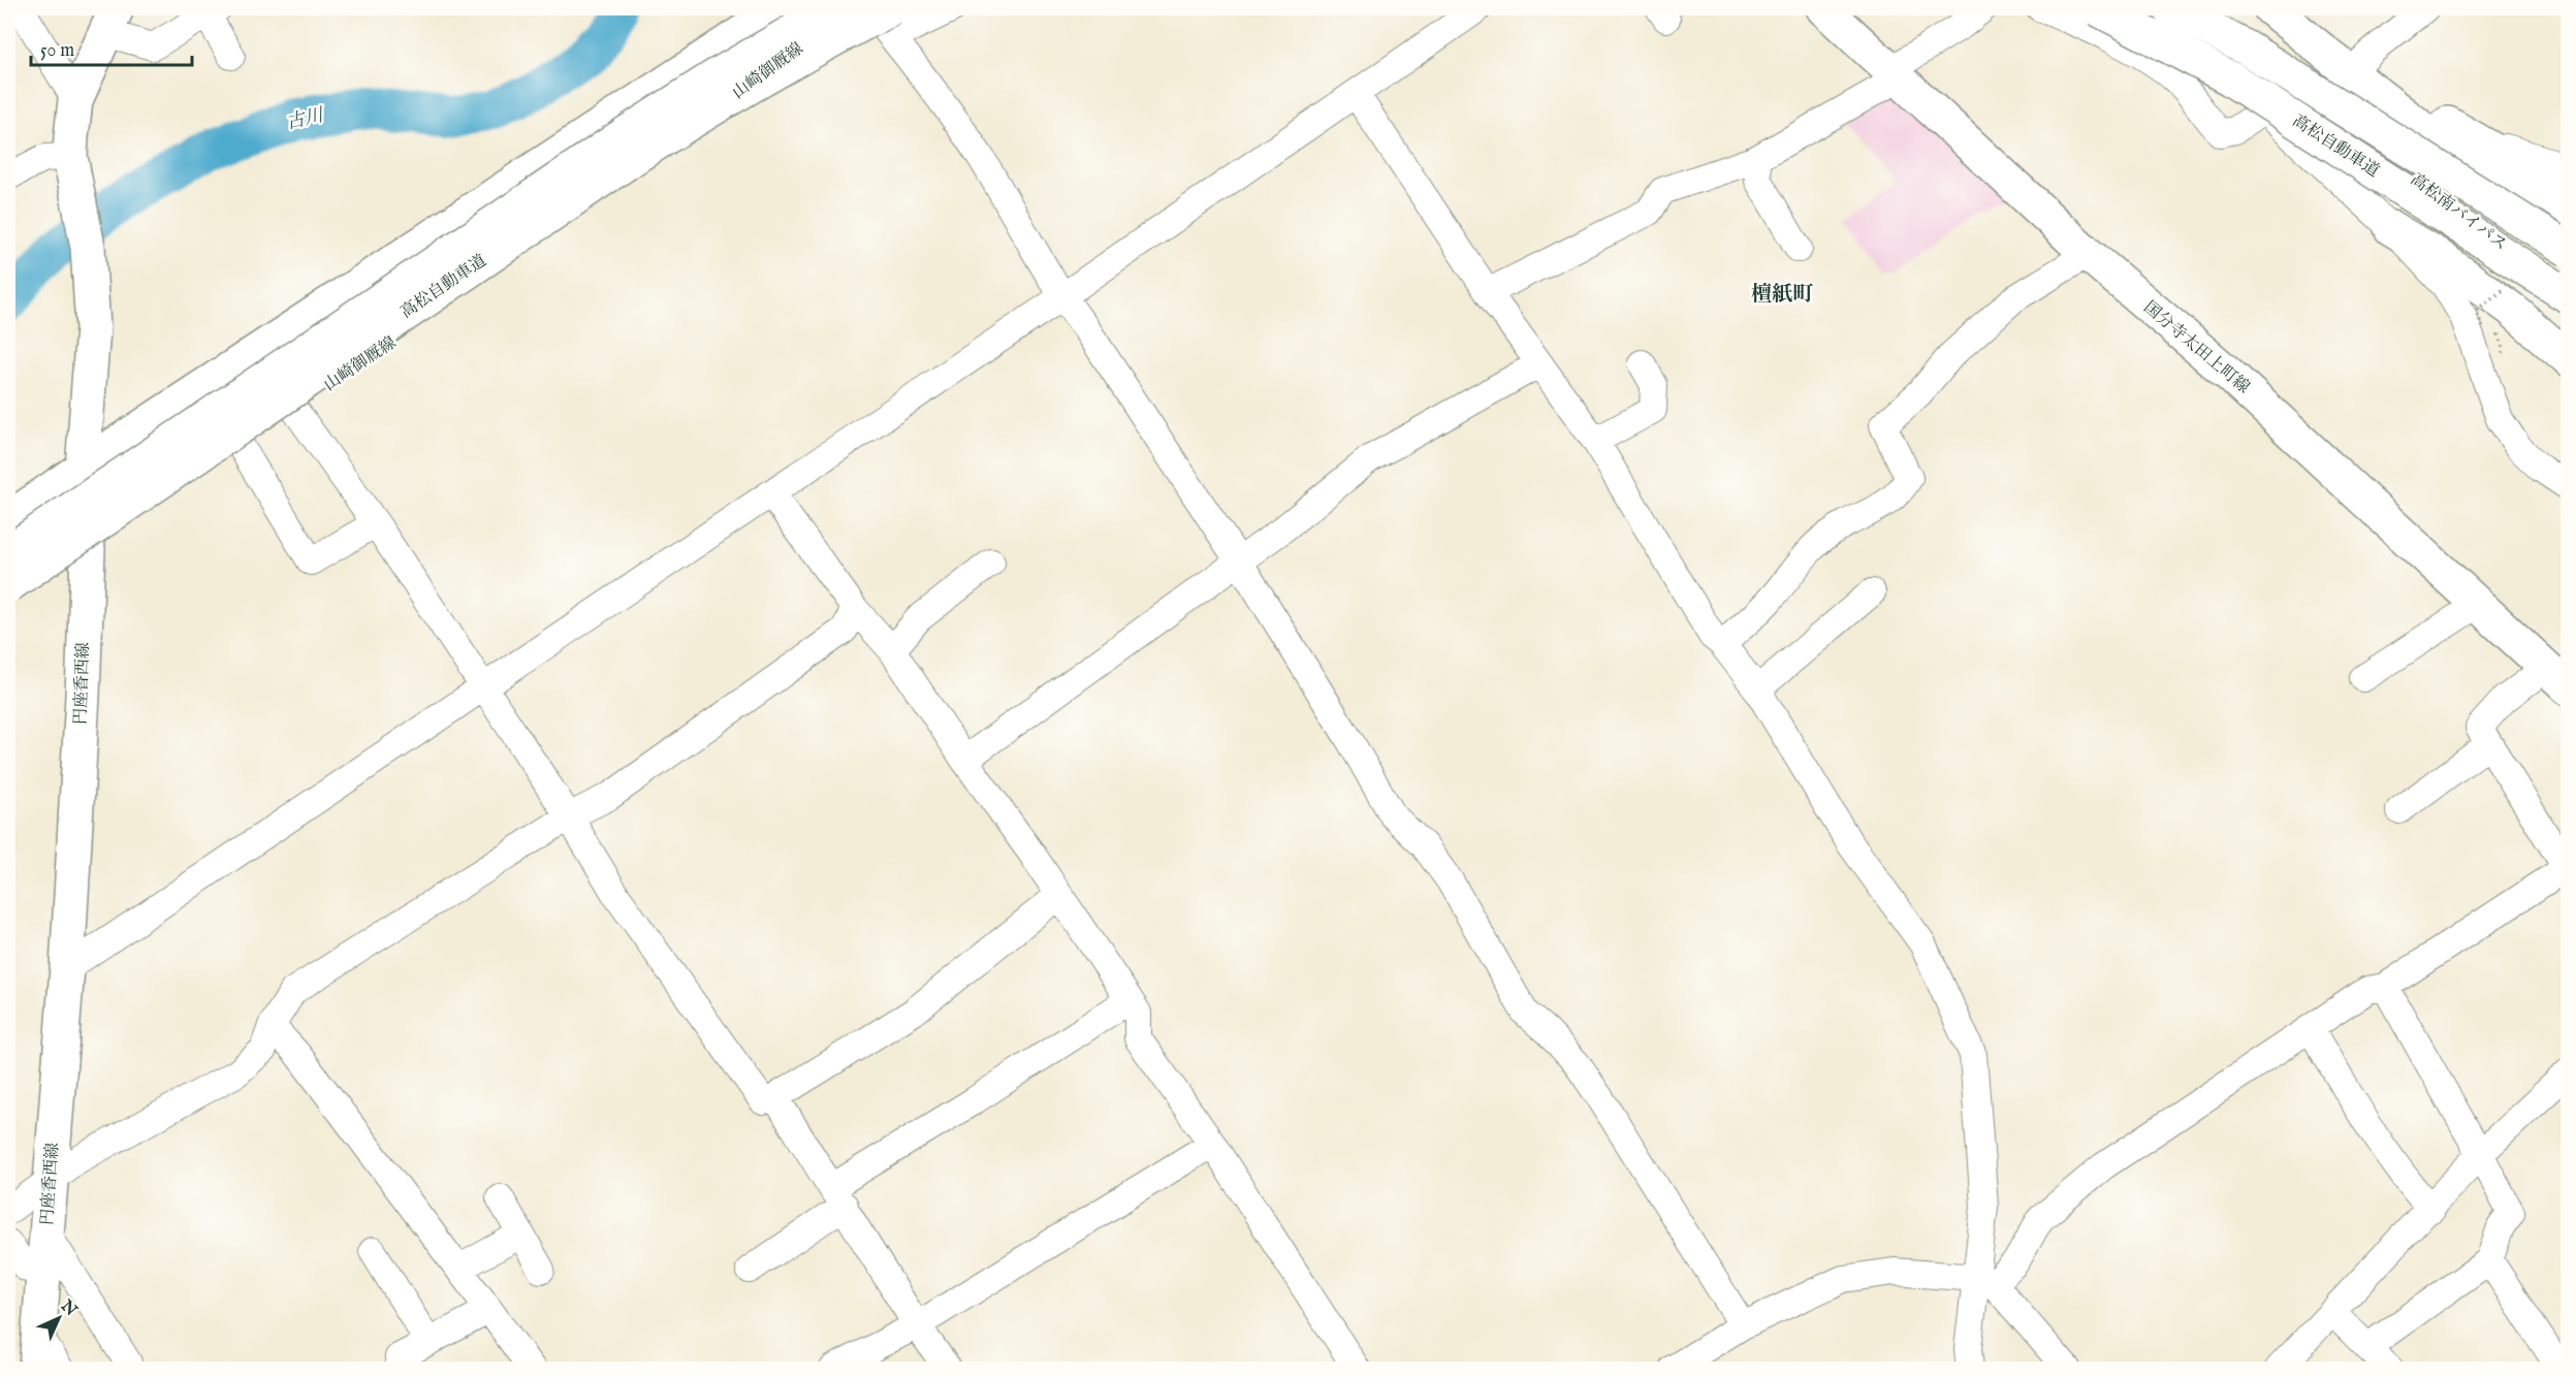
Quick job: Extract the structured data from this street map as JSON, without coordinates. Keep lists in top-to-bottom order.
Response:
{
  "streets": {
    "main road": [
      "山崎御厩線",
      "高松自動車道",
      "高松南バイパス",
      "国分寺太田上町線",
      "円座香西線"
    ]
  },
  "crossings": [
    ["山崎御厩線", "円座香西線"],
    ["高松自動車道", "高松南バイパス"]
  ],
  "districts": ["檀紙町"],
  "water": ["古川"],
  "scale_bar": "50 m",
  "north": "top right"
}
